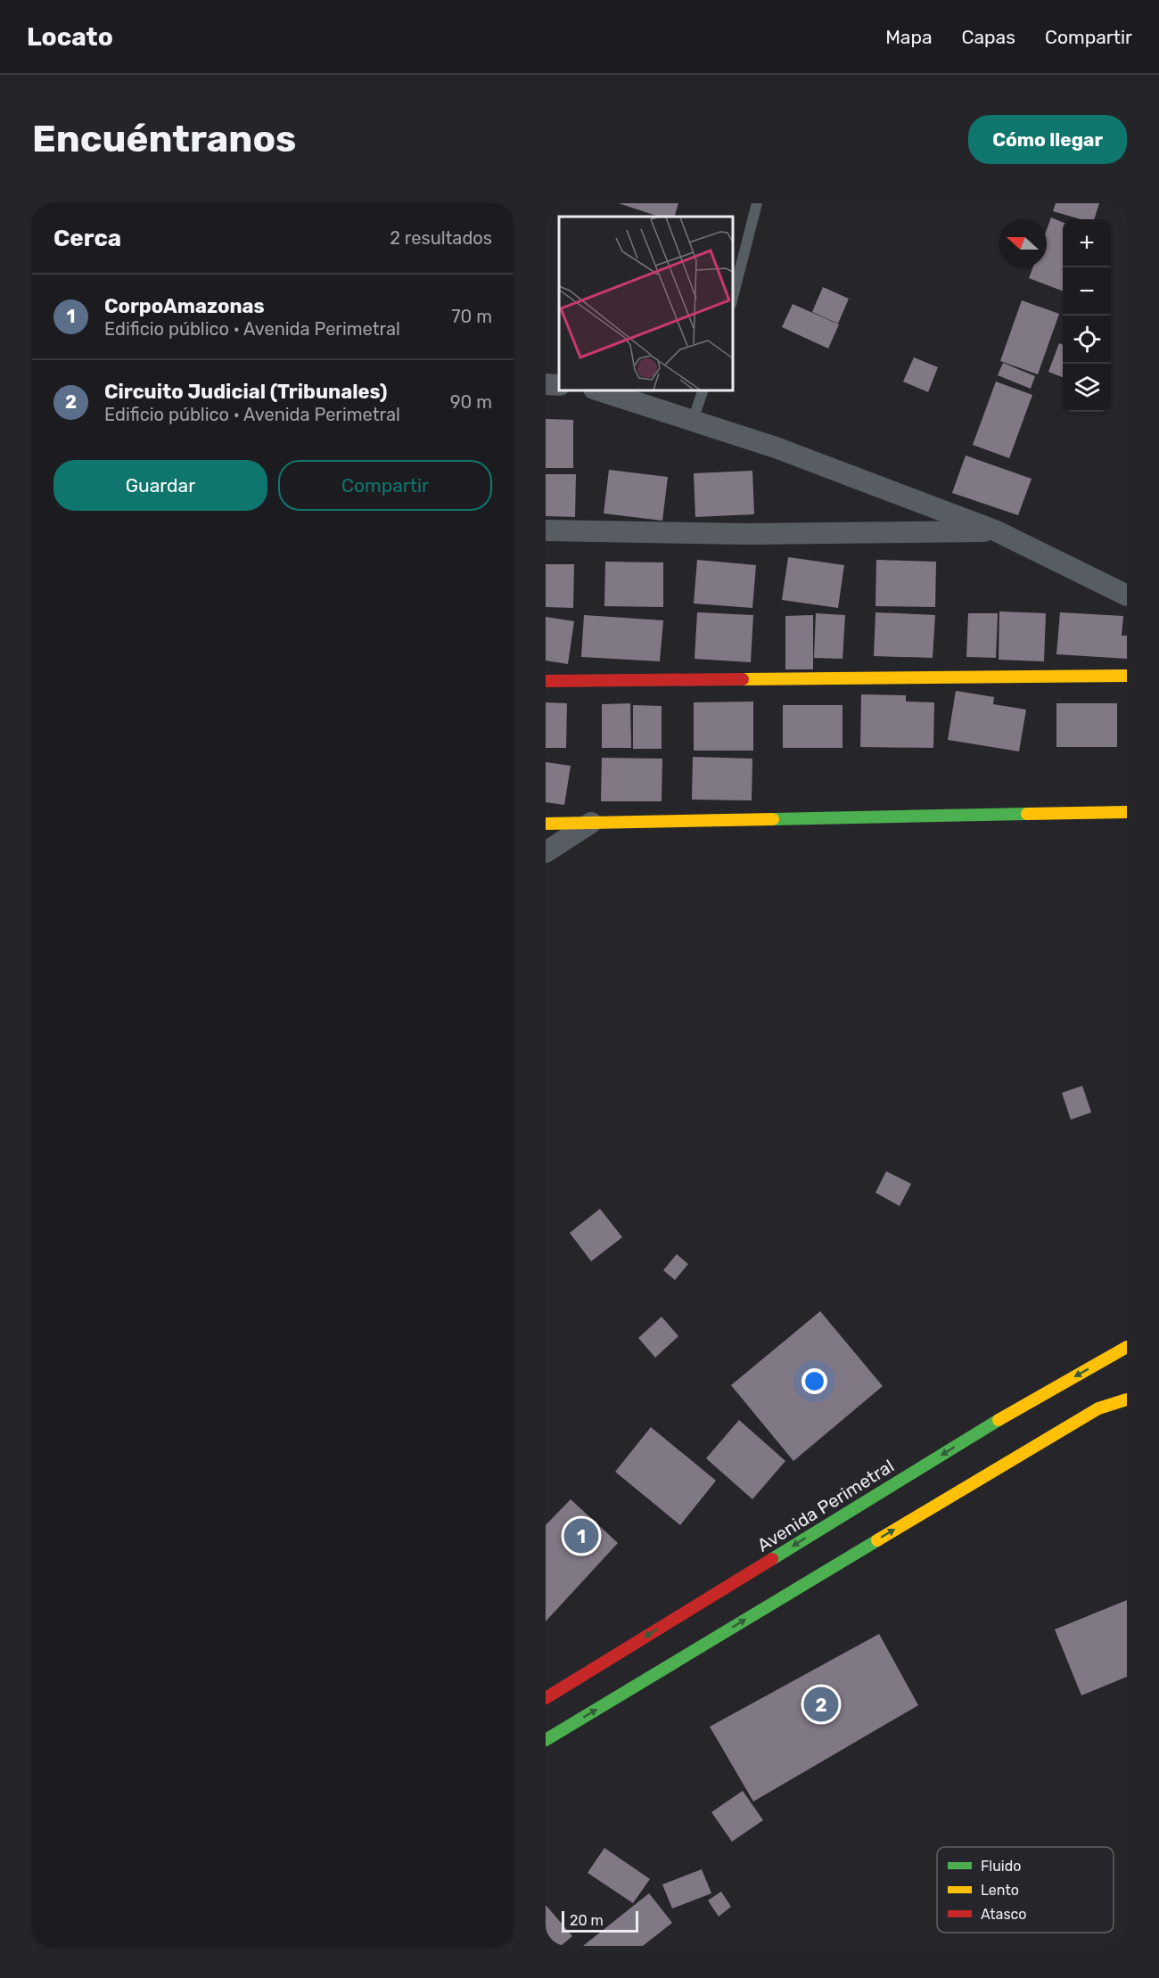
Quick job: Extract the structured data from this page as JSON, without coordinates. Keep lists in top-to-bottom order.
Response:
{
  "streets": {
    "main road": ["Avenida Perimetral"]
  },
  "legend": ["Fluido", "Lento", "Atasco"],
  "scale_bar": "20 m",
  "north": "left",
  "page": {
    "header": "Locato",
    "nav": ["Mapa", "Capas", "Compartir"],
    "buttons": [
      "Cómo llegar",
      ["Guardar", "Compartir"]
    ],
    "title": "Encuéntranos",
    "heading": ["Cerca", "2 resultados"],
    "map_buttons": ["+", "−"],
    "list": [
      {
        "mark": "1",
        "name": "CorpoAmazonas",
        "note": "Edificio público · Avenida Perimetral",
        "value": "70 m"
      },
      {
        "mark": "2",
        "name": "Circuito Judicial (Tribunales)",
        "note": "Edificio público · Avenida Perimetral",
        "value": "90 m"
      }
    ],
    "pins": ["1", "2"],
    "scale": "20 m"
  }
}
